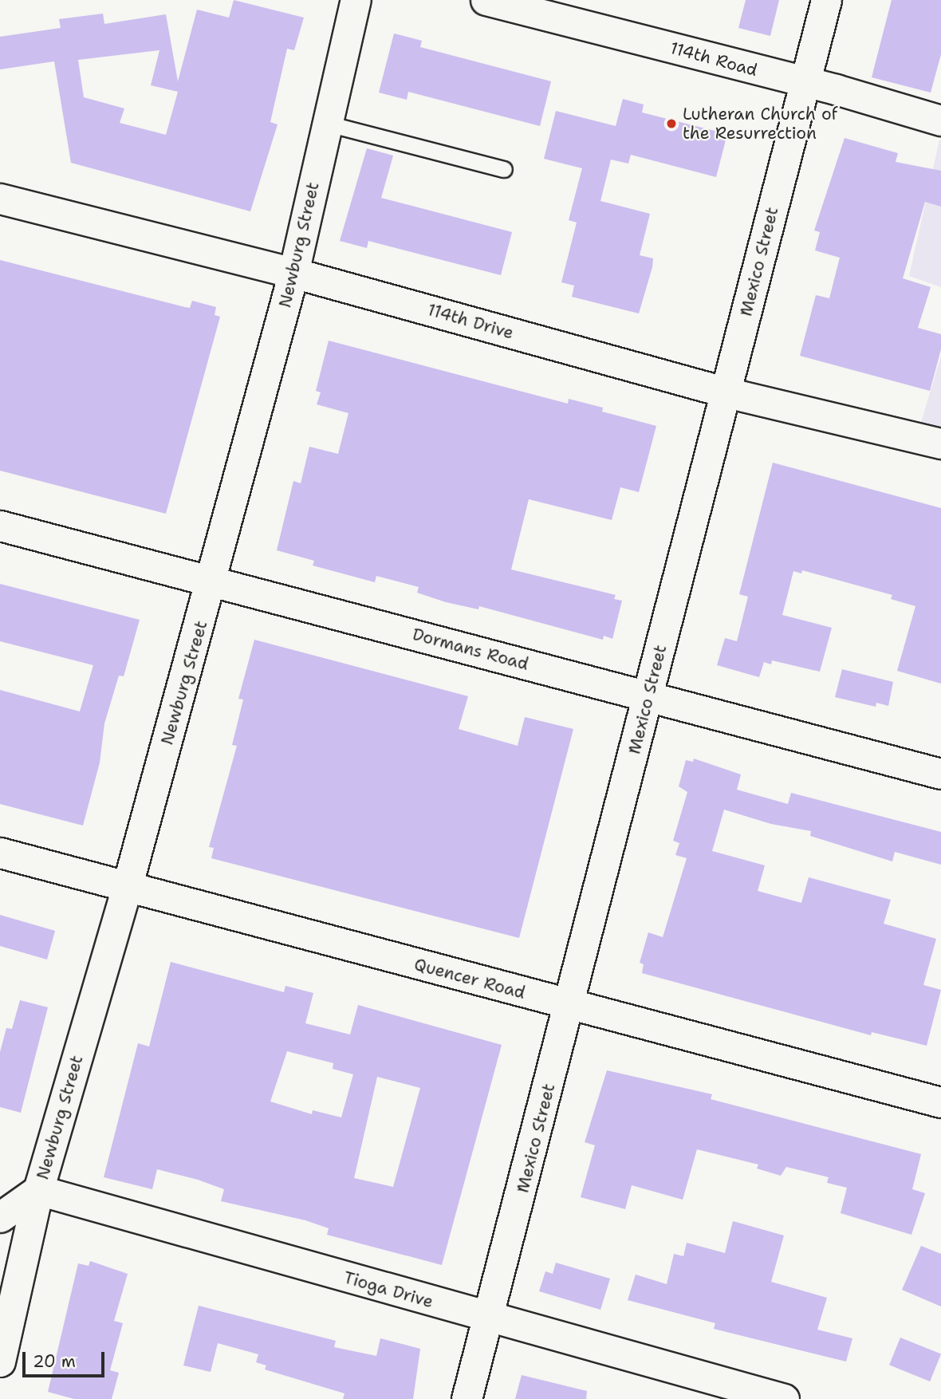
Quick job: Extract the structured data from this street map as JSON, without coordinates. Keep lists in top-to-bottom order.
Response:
{
  "streets": {
    "street": [
      "114th Road",
      "Newburg Street",
      "Mexico Street",
      "114th Drive",
      "Dormans Road",
      "Quencer Road",
      "Tioga Drive"
    ]
  },
  "crossings": [
    ["114th Road", "Mexico Street"],
    ["Newburg Street", "114th Drive"],
    ["Newburg Street", "Dormans Road"],
    ["Newburg Street", "Quencer Road"],
    ["Newburg Street", "Tioga Drive"],
    ["Mexico Street", "114th Drive"],
    ["Mexico Street", "Dormans Road"],
    ["Mexico Street", "Quencer Road"],
    ["Mexico Street", "Tioga Drive"]
  ],
  "places": ["Lutheran Church of the Resurrection"],
  "scale_bar": "20 m"
}
